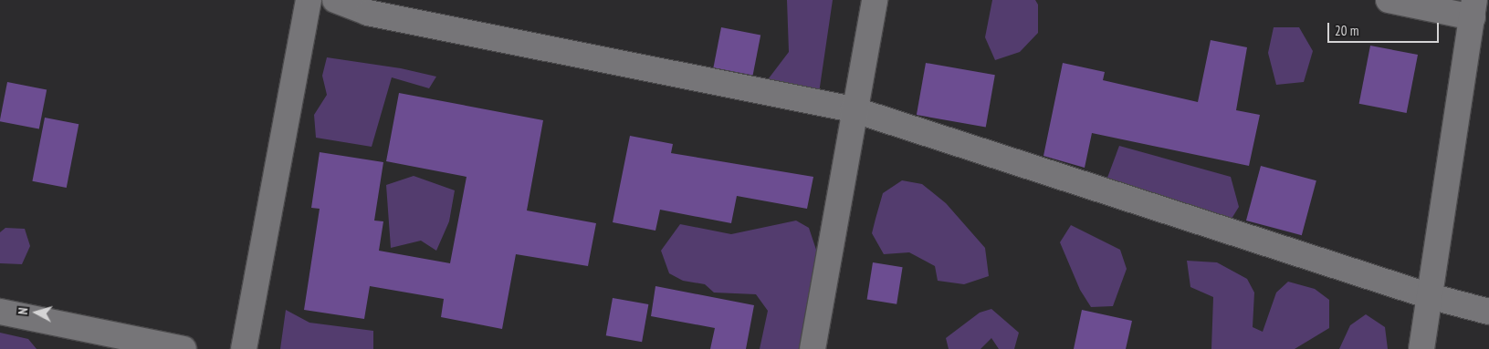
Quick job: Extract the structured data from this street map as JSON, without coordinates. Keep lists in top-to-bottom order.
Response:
{
  "scale_bar": "20 m",
  "north": "left"
}
